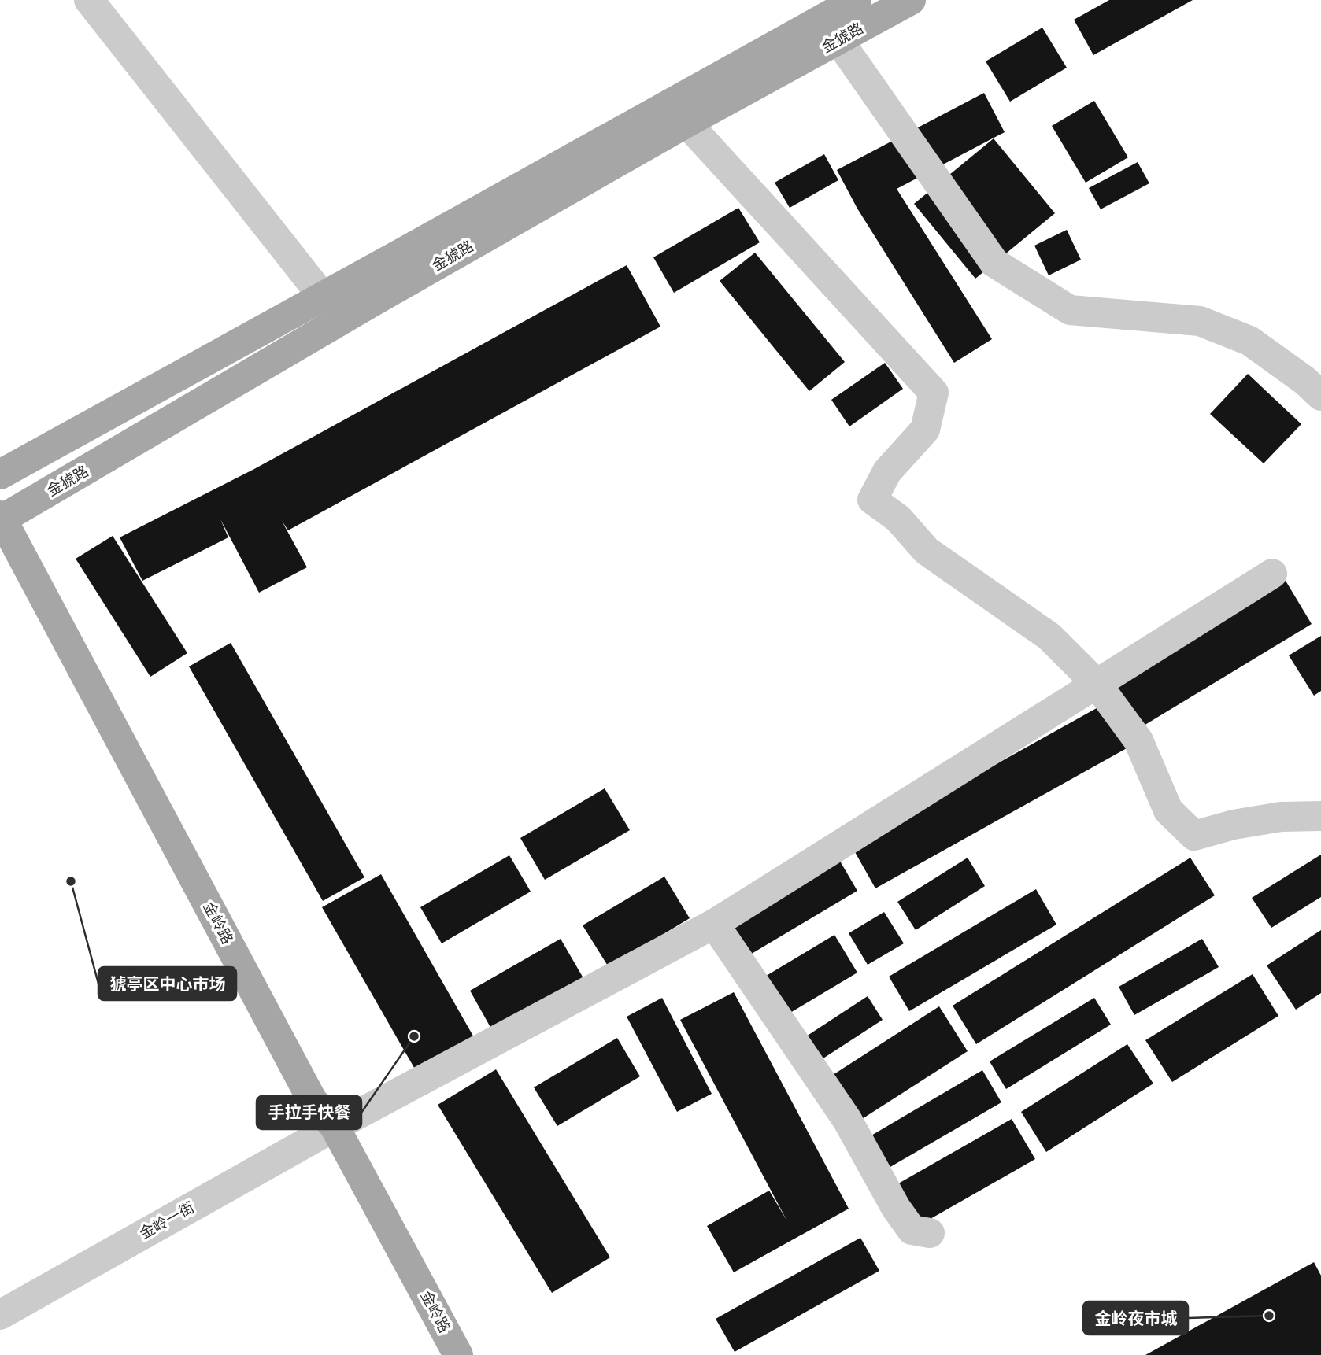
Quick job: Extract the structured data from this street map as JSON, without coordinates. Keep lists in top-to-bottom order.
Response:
{
  "streets": {
    "main road": ["金猇路", "金岭路"],
    "street": ["金岭一街"]
  },
  "crossings": [
    ["金猇路", "金岭路"],
    ["金岭路", "金岭一街"]
  ],
  "places": ["猇亭区中心市场", "手拉手快餐", "金岭夜市城"]
}
